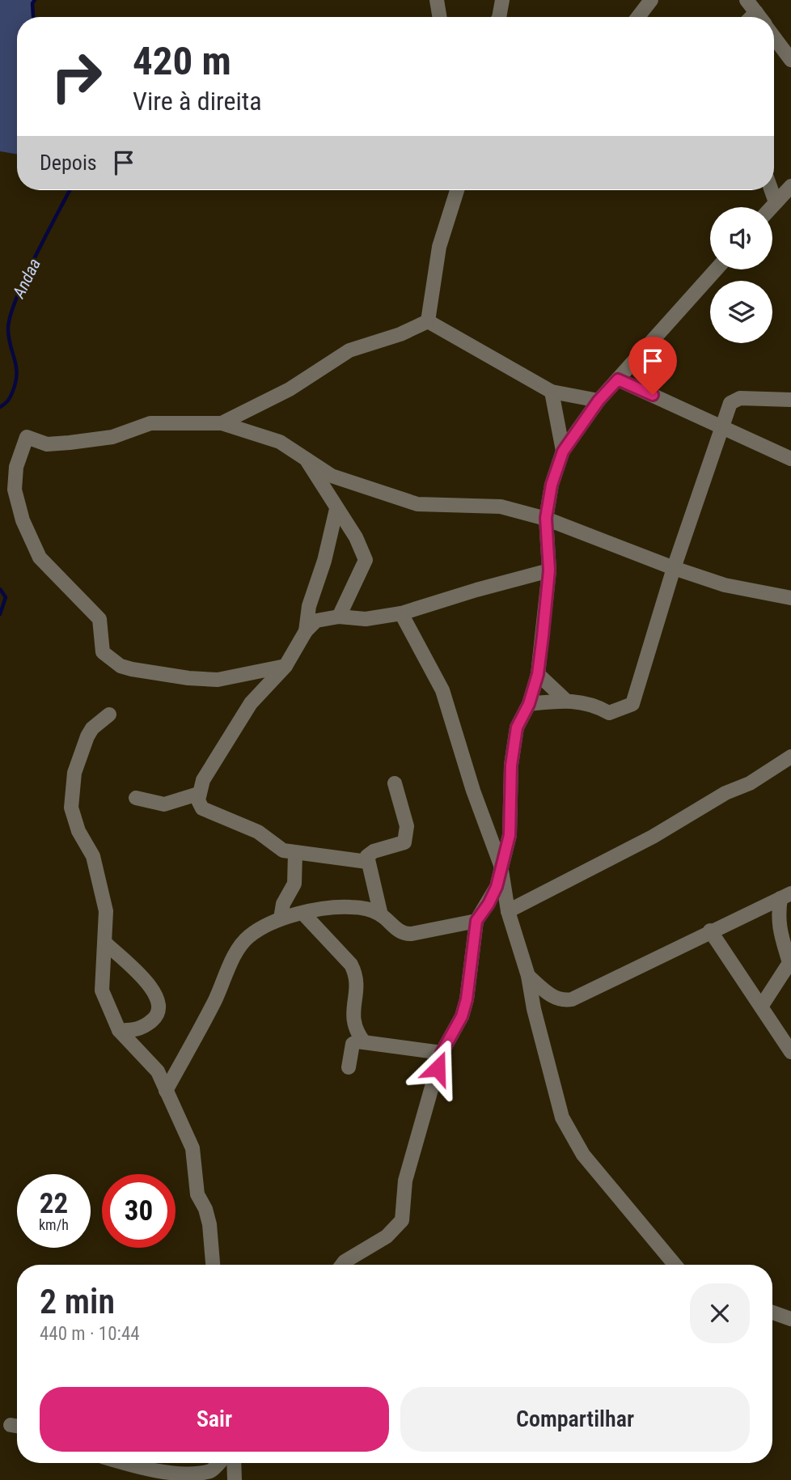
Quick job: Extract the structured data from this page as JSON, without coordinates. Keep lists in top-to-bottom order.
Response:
{
  "water": ["Andaa"],
  "page": {
    "turn": ["420 m", "Vire à direita"],
    "then": "Depois",
    "speed": "22 km/h",
    "limit": "30",
    "heading": ["2 min", "440 m · 10:44"],
    "buttons": ["Sair", "Compartilhar"]
  }
}
